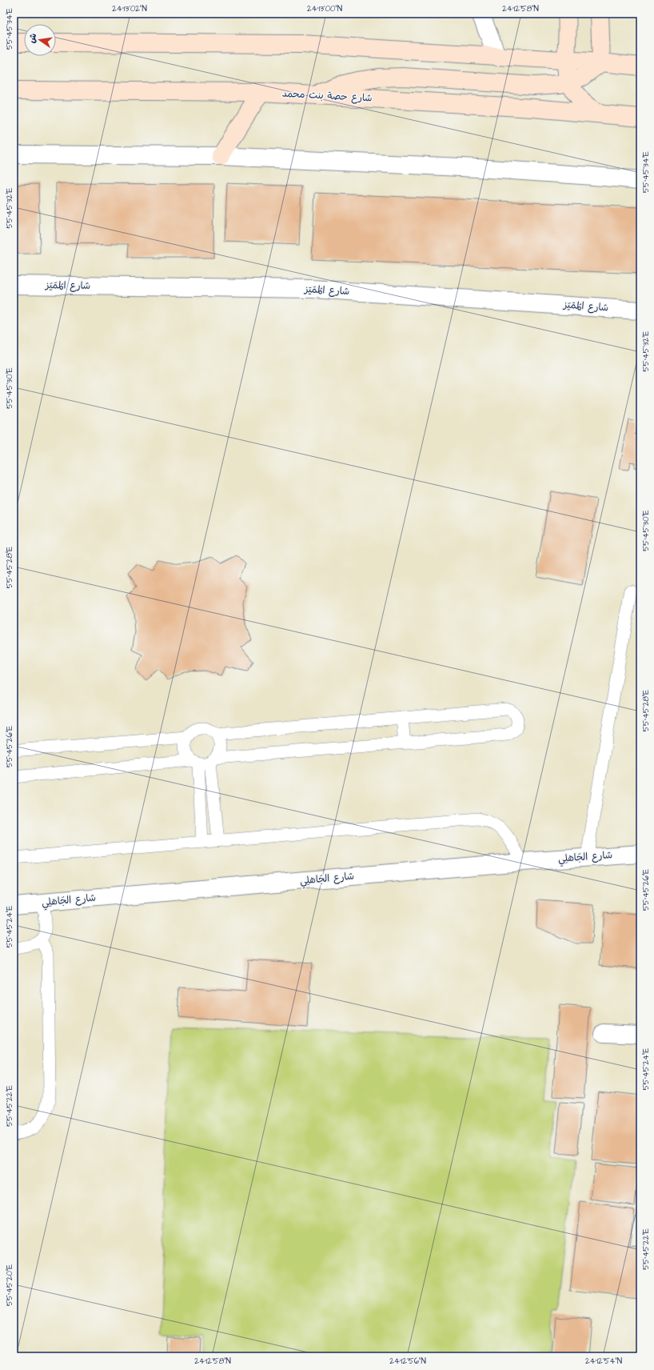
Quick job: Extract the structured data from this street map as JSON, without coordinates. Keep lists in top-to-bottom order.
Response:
{
  "streets": {
    "main road": ["شارع حصة بنت محمد"],
    "street": ["شارع المُمَيَز", "شارع الجَاهلِي"]
  },
  "north": "left",
  "coordinates": [
    "24°13'02\"N",
    "24°13'00\"N",
    "24°12'58\"N",
    "55°45'34\"E",
    "55°45'32\"E",
    "55°45'30\"E",
    "55°45'28\"E",
    "55°45'26\"E",
    "55°45'24\"E",
    "55°45'22\"E",
    "55°45'20\"E",
    "24°12'56\"N",
    "24°12'54\"N"
  ]
}
